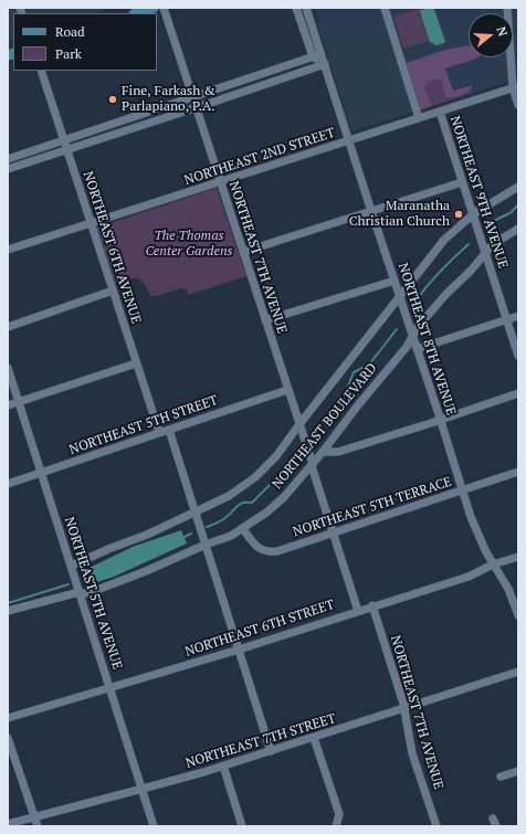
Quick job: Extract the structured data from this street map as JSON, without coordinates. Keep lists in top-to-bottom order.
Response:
{
  "streets": {
    "street": [
      "NORTHEAST 2ND STREET",
      "NORTHEAST 9TH AVENUE",
      "NORTHEAST 6TH AVENUE",
      "NORTHEAST 7TH AVENUE",
      "NORTHEAST 8TH AVENUE",
      "NORTHEAST 5TH STREET",
      "NORTHEAST BOULEVARD",
      "NORTHEAST 5TH TERRACE",
      "NORTHEAST 5TH AVENUE",
      "NORTHEAST 6TH STREET",
      "NORTHEAST 7TH STREET"
    ]
  },
  "crossings": [
    ["NORTHEAST 2ND STREET", "NORTHEAST 9TH AVENUE"],
    ["NORTHEAST 2ND STREET", "NORTHEAST 6TH AVENUE"],
    ["NORTHEAST 2ND STREET", "NORTHEAST 7TH AVENUE"],
    ["NORTHEAST 2ND STREET", "NORTHEAST 8TH AVENUE"],
    ["NORTHEAST 9TH AVENUE", "NORTHEAST BOULEVARD"],
    ["NORTHEAST 6TH AVENUE", "NORTHEAST 5TH STREET"],
    ["NORTHEAST 7TH AVENUE", "NORTHEAST 5TH STREET"],
    ["NORTHEAST 7TH AVENUE", "NORTHEAST BOULEVARD"],
    ["NORTHEAST 7TH AVENUE", "NORTHEAST 5TH TERRACE"],
    ["NORTHEAST 7TH AVENUE", "NORTHEAST 6TH STREET"],
    ["NORTHEAST 7TH AVENUE", "NORTHEAST 7TH STREET"],
    ["NORTHEAST 8TH AVENUE", "NORTHEAST BOULEVARD"],
    ["NORTHEAST 8TH AVENUE", "NORTHEAST 5TH TERRACE"],
    ["NORTHEAST 8TH AVENUE", "NORTHEAST 6TH STREET"],
    ["NORTHEAST 5TH STREET", "NORTHEAST 5TH AVENUE"],
    ["NORTHEAST BOULEVARD", "NORTHEAST 5TH TERRACE"],
    ["NORTHEAST BOULEVARD", "NORTHEAST 5TH AVENUE"],
    ["NORTHEAST 5TH AVENUE", "NORTHEAST 6TH STREET"],
    ["NORTHEAST 5TH AVENUE", "NORTHEAST 7TH STREET"]
  ],
  "parks": ["The Thomas Center Gardens"],
  "places": ["Fine, Farkash & Parlapiano, P.A.", "Maranatha Christian Church"],
  "legend": ["Road", "Park"],
  "north": "right"
}
